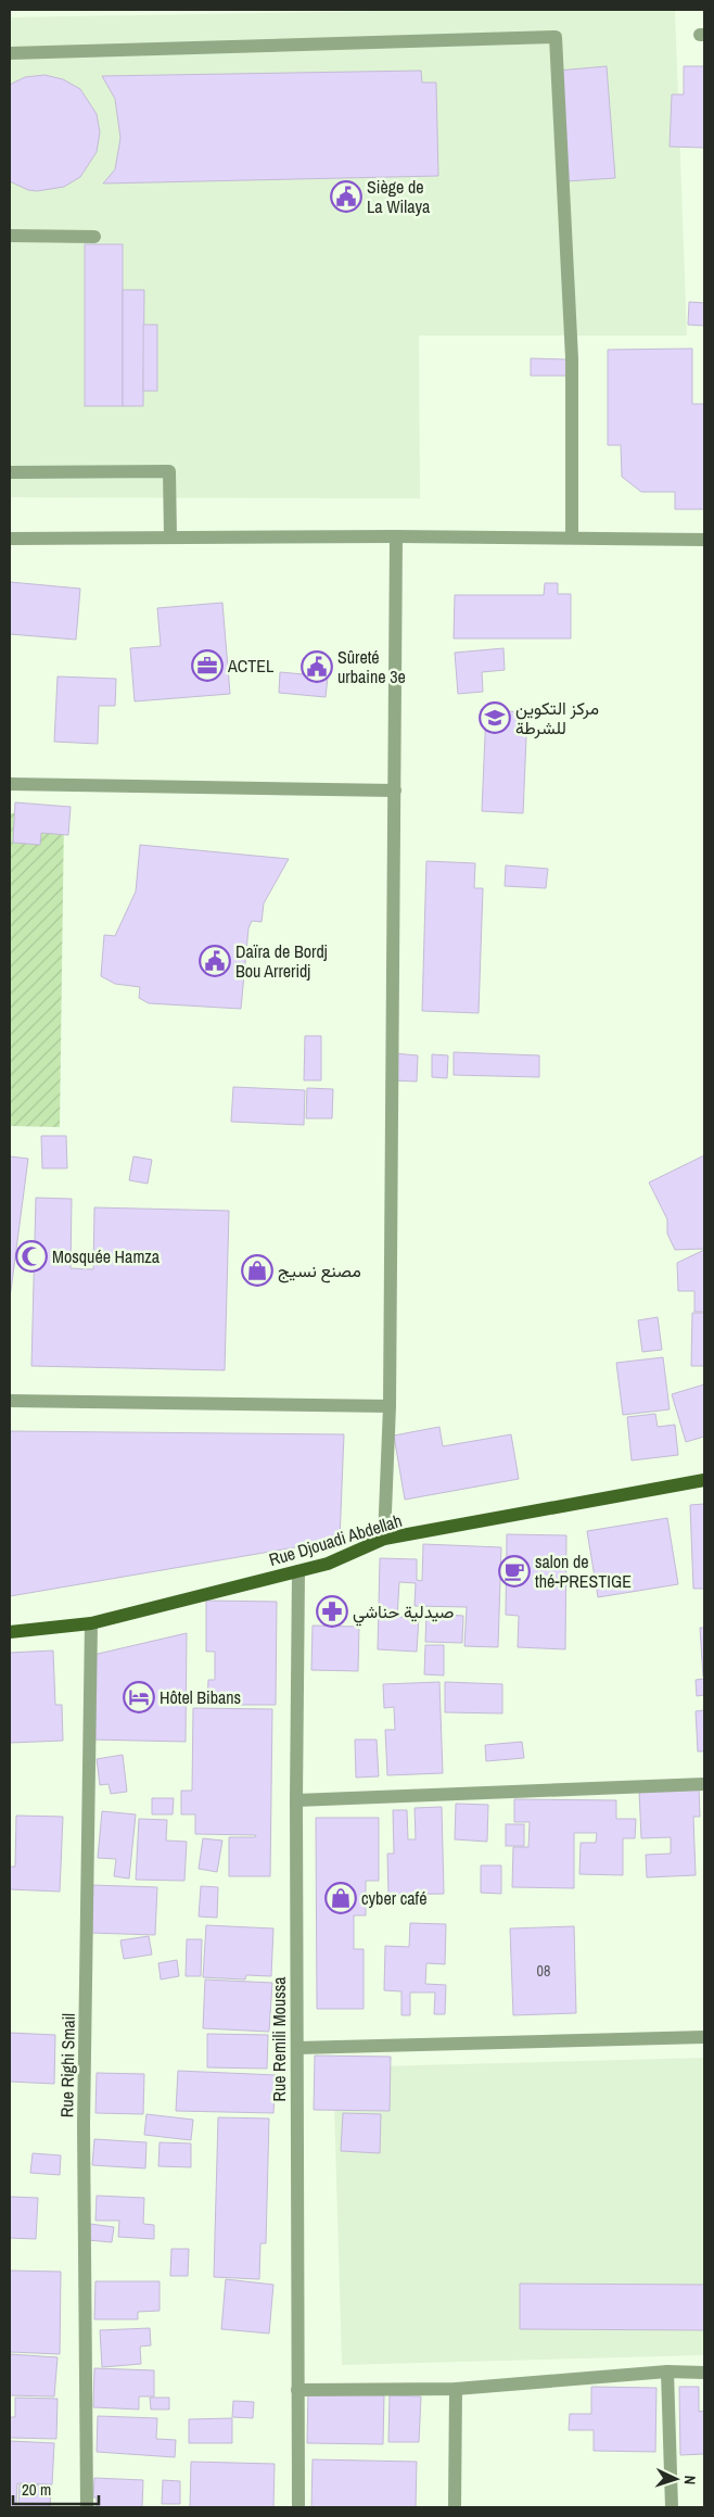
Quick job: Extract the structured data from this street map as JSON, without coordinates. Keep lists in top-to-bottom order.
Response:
{
  "streets": {
    "main road": ["Rue Djouadi Abdellah"],
    "street": ["Rue Remili Moussa", "Rue Righi Smail"]
  },
  "crossings": [
    ["Rue Djouadi Abdellah", "Rue Remili Moussa"],
    ["Rue Djouadi Abdellah", "Rue Righi Smail"]
  ],
  "places": {
    "public building": ["Siège de La Wilaya", "Sûreté urbaine 3e", "Daïra de Bordj Bou Arreridj"],
    "office": ["ACTEL"],
    "school or university": ["مركز التكوين للشرطة"],
    "mosque": ["Mosquée Hamza"],
    "shop": ["مصنع نسيج", "cyber café"],
    "cafe": ["salon de thé-PRESTIGE"],
    "pharmacy": ["صيدلية حناشي"],
    "hotel": ["Hôtel Bibans"]
  },
  "house_numbers": ["08"],
  "scale_bar": "20 m",
  "north": "right"
}
